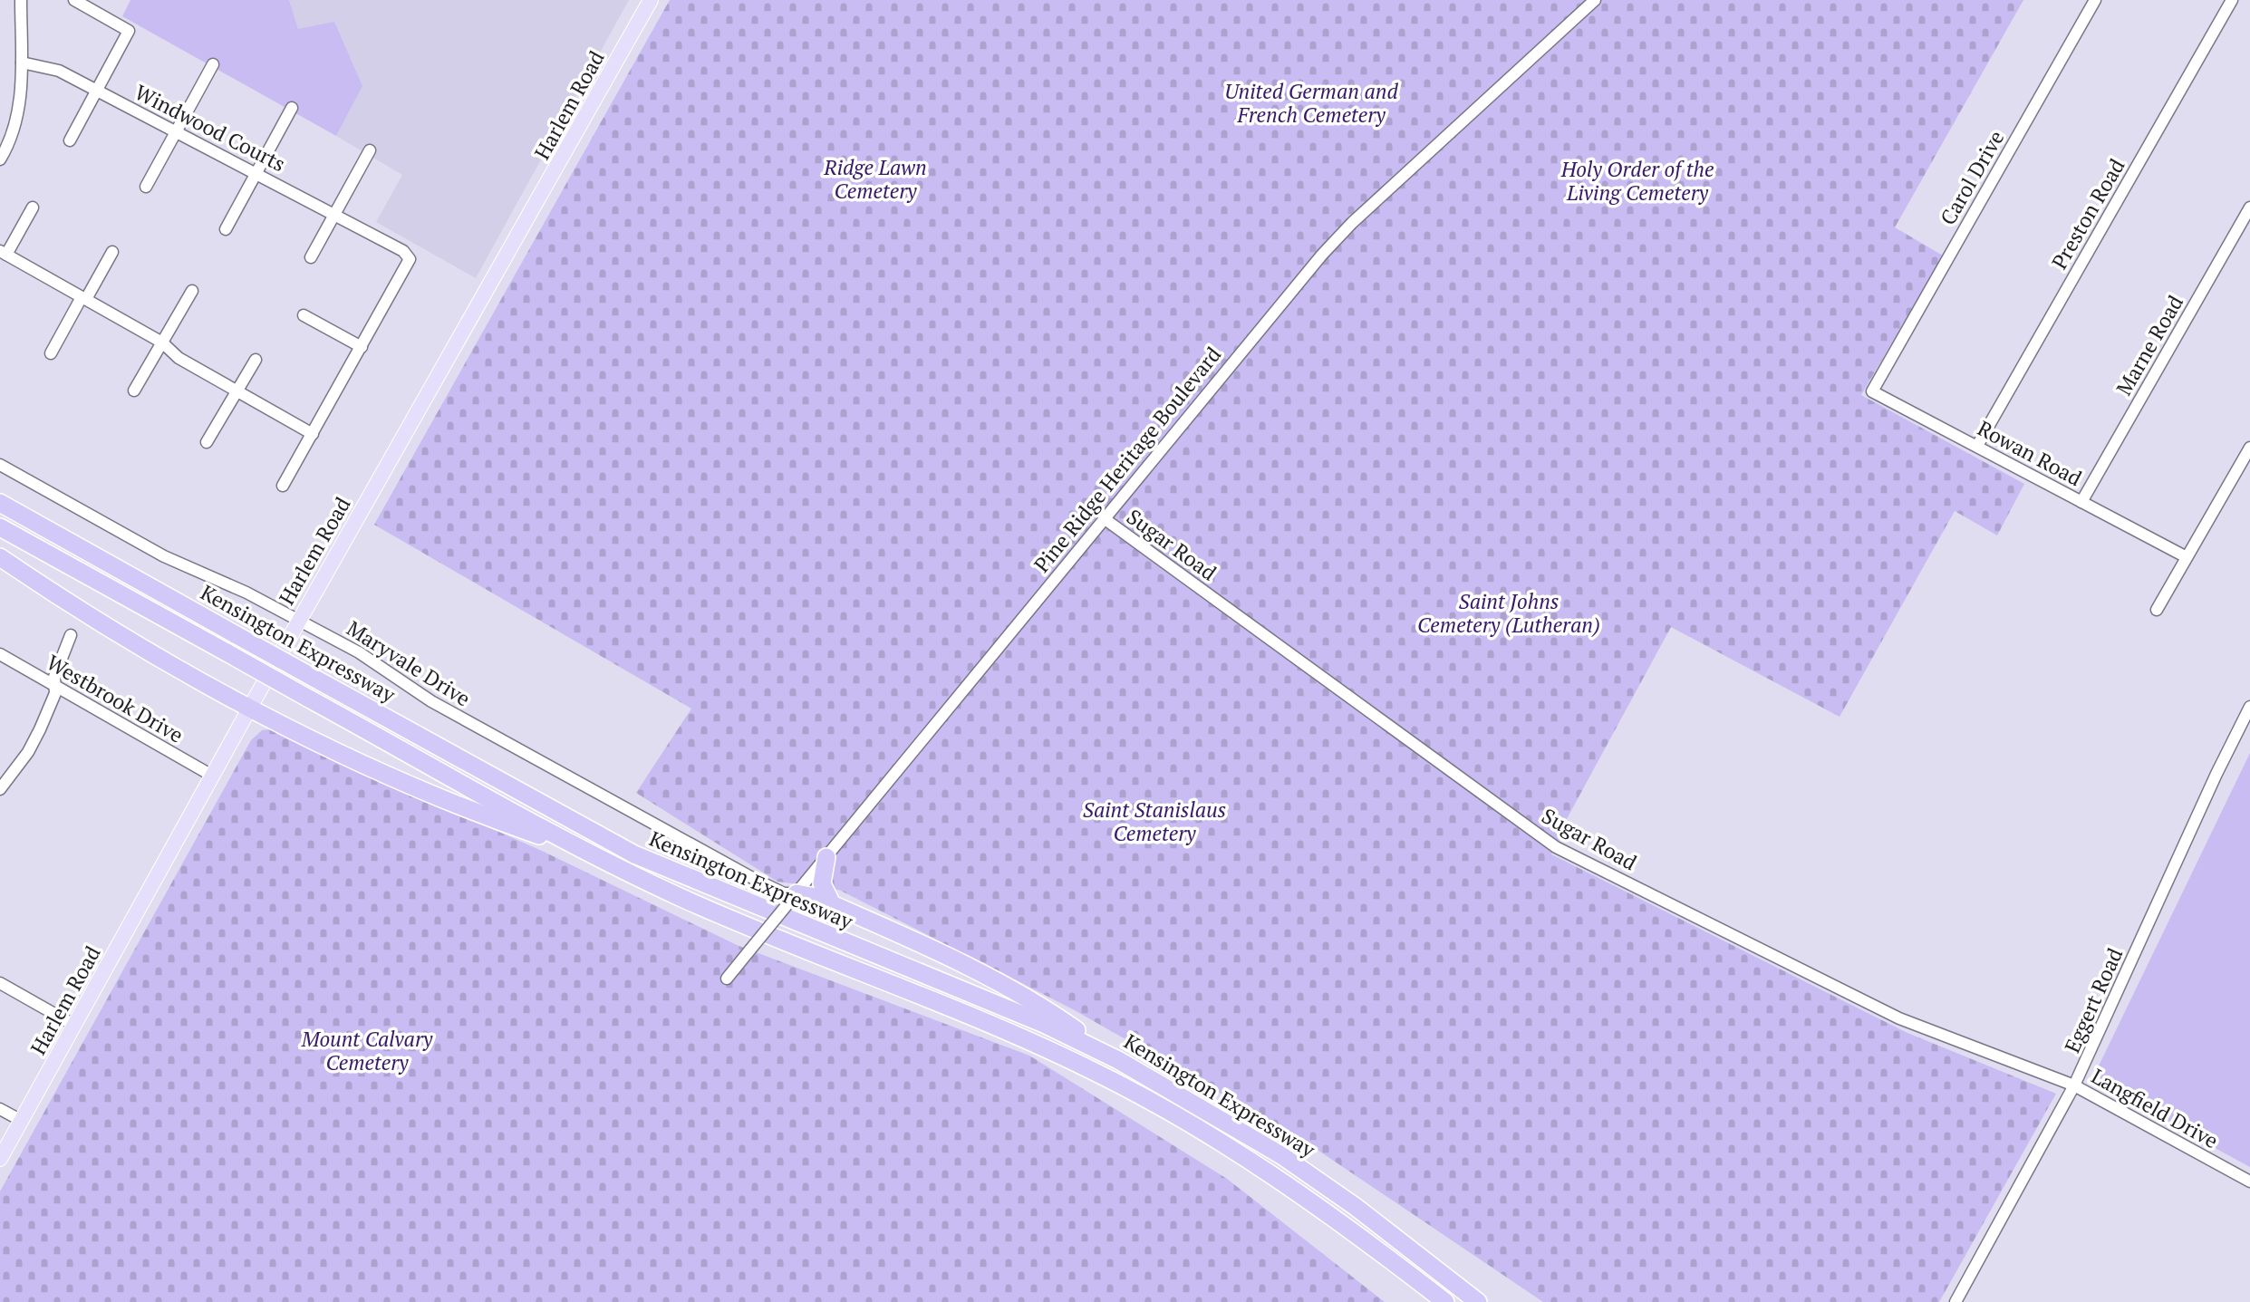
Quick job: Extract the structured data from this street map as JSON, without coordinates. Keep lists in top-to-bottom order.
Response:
{
  "streets": {
    "highway": ["Kensington Expressway"],
    "main road": ["Harlem Road"],
    "street": [
      "Windwood Courts",
      "Carol Drive",
      "Preston Road",
      "Marne Road",
      "Rowan Road",
      "Pine Ridge Heritage Boulevard",
      "Sugar Road",
      "Maryvale Drive",
      "Westbrook Drive",
      "Eggert Road",
      "Langfield Drive"
    ]
  },
  "crossings": [
    ["Harlem Road", "Maryvale Drive"],
    ["Harlem Road", "Westbrook Drive"],
    ["Carol Drive", "Rowan Road"],
    ["Preston Road", "Rowan Road"],
    ["Marne Road", "Rowan Road"],
    ["Pine Ridge Heritage Boulevard", "Sugar Road"],
    ["Pine Ridge Heritage Boulevard", "Maryvale Drive"],
    ["Sugar Road", "Eggert Road"],
    ["Sugar Road", "Langfield Drive"],
    ["Eggert Road", "Langfield Drive"]
  ],
  "parks": [
    "United German and French Cemetery",
    "Ridge Lawn Cemetery",
    "Holy Order of the Living Cemetery",
    "Saint Johns Cemetery (Lutheran)",
    "Saint Stanislaus Cemetery",
    "Mount Calvary Cemetery"
  ]
}
